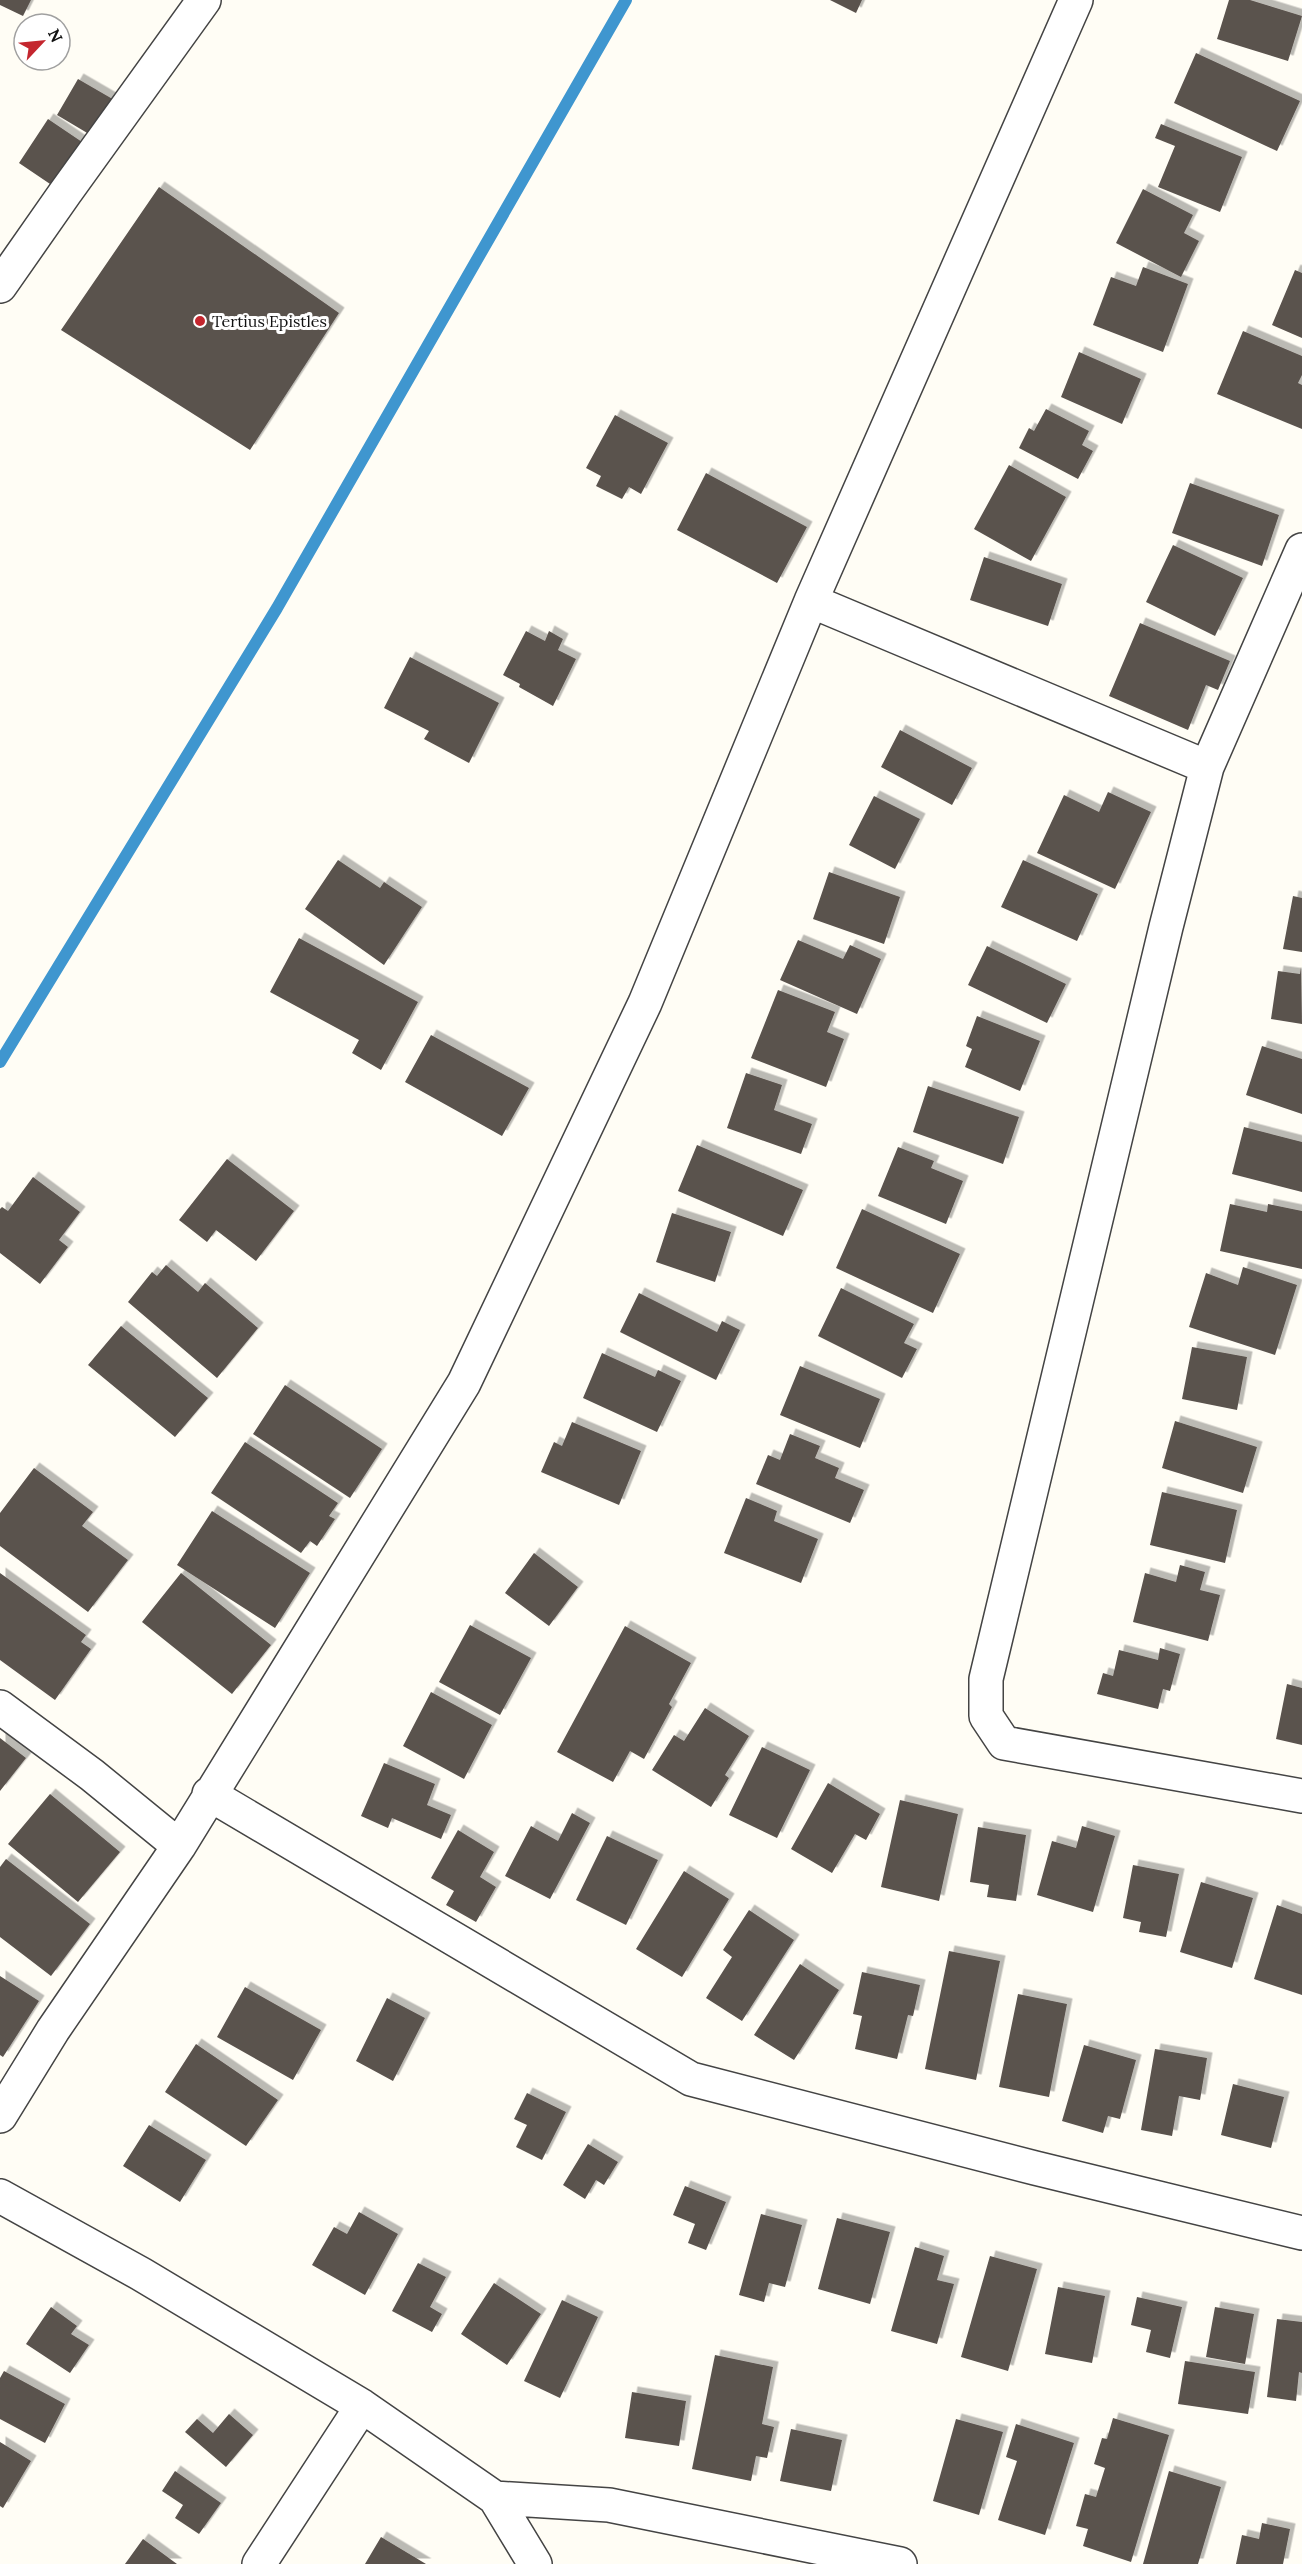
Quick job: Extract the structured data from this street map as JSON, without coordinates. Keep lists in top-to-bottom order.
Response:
{
  "places": ["Tertius Epistles"],
  "north": "top right"
}
